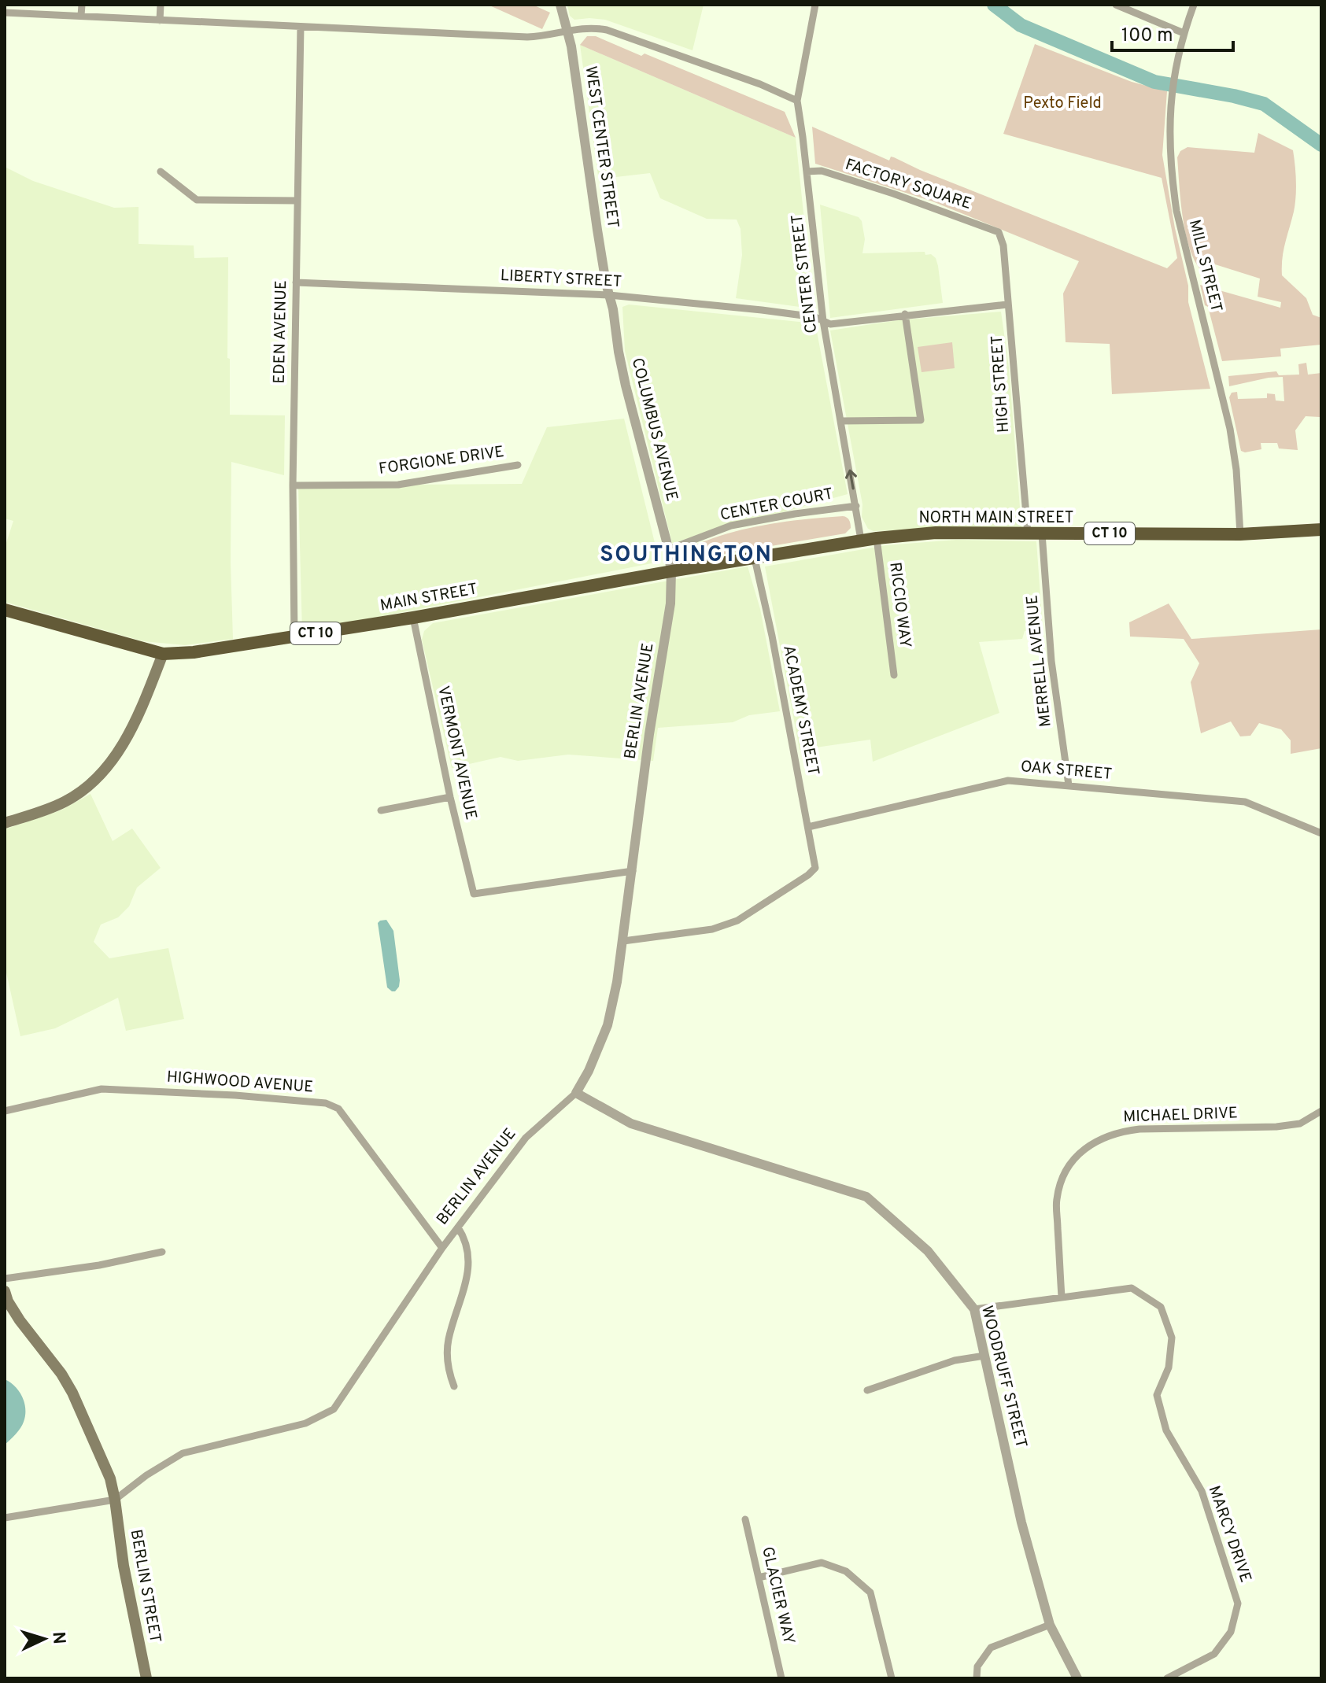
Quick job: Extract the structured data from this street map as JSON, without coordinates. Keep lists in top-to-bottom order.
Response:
{
  "streets": {
    "highway": ["NORTH MAIN STREET", "CT 10", "MAIN STREET"],
    "main road": ["BERLIN STREET"],
    "street": [
      "WEST CENTER STREET",
      "FACTORY SQUARE",
      "MILL STREET",
      "CENTER STREET",
      "LIBERTY STREET",
      "EDEN AVENUE",
      "HIGH STREET",
      "COLUMBUS AVENUE",
      "FORGIONE DRIVE",
      "CENTER COURT",
      "RICCIO WAY",
      "MERRELL AVENUE",
      "BERLIN AVENUE",
      "ACADEMY STREET",
      "VERMONT AVENUE",
      "OAK STREET",
      "HIGHWOOD AVENUE",
      "MICHAEL DRIVE",
      "WOODRUFF STREET",
      "MARCY DRIVE",
      "GLACIER WAY"
    ]
  },
  "crossings": [
    ["WEST CENTER STREET", "LIBERTY STREET"],
    ["WEST CENTER STREET", "COLUMBUS AVENUE"],
    ["FACTORY SQUARE", "CENTER STREET"],
    ["FACTORY SQUARE", "HIGH STREET"],
    ["MILL STREET", "NORTH MAIN STREET"],
    ["CENTER STREET", "LIBERTY STREET"],
    ["CENTER STREET", "CENTER COURT"],
    ["CENTER STREET", "NORTH MAIN STREET"],
    ["CENTER STREET", "MAIN STREET"],
    ["LIBERTY STREET", "EDEN AVENUE"],
    ["LIBERTY STREET", "HIGH STREET"],
    ["LIBERTY STREET", "COLUMBUS AVENUE"],
    ["EDEN AVENUE", "FORGIONE DRIVE"],
    ["EDEN AVENUE", "MAIN STREET"],
    ["HIGH STREET", "NORTH MAIN STREET"],
    ["COLUMBUS AVENUE", "CENTER COURT"],
    ["COLUMBUS AVENUE", "MAIN STREET"],
    ["COLUMBUS AVENUE", "BERLIN AVENUE"],
    ["NORTH MAIN STREET", "MAIN STREET"],
    ["NORTH MAIN STREET", "RICCIO WAY"],
    ["NORTH MAIN STREET", "MERRELL AVENUE"],
    ["MAIN STREET", "BERLIN AVENUE"],
    ["MAIN STREET", "ACADEMY STREET"],
    ["MAIN STREET", "VERMONT AVENUE"],
    ["MERRELL AVENUE", "OAK STREET"],
    ["BERLIN AVENUE", "ACADEMY STREET"],
    ["BERLIN AVENUE", "VERMONT AVENUE"],
    ["BERLIN AVENUE", "HIGHWOOD AVENUE"],
    ["BERLIN AVENUE", "WOODRUFF STREET"],
    ["BERLIN AVENUE", "BERLIN STREET"],
    ["ACADEMY STREET", "OAK STREET"],
    ["MICHAEL DRIVE", "MARCY DRIVE"],
    ["WOODRUFF STREET", "MARCY DRIVE"]
  ],
  "districts": ["SOUTHINGTON"],
  "parks": ["Pexto Field"],
  "scale_bar": "100 m",
  "north": "right"
}
